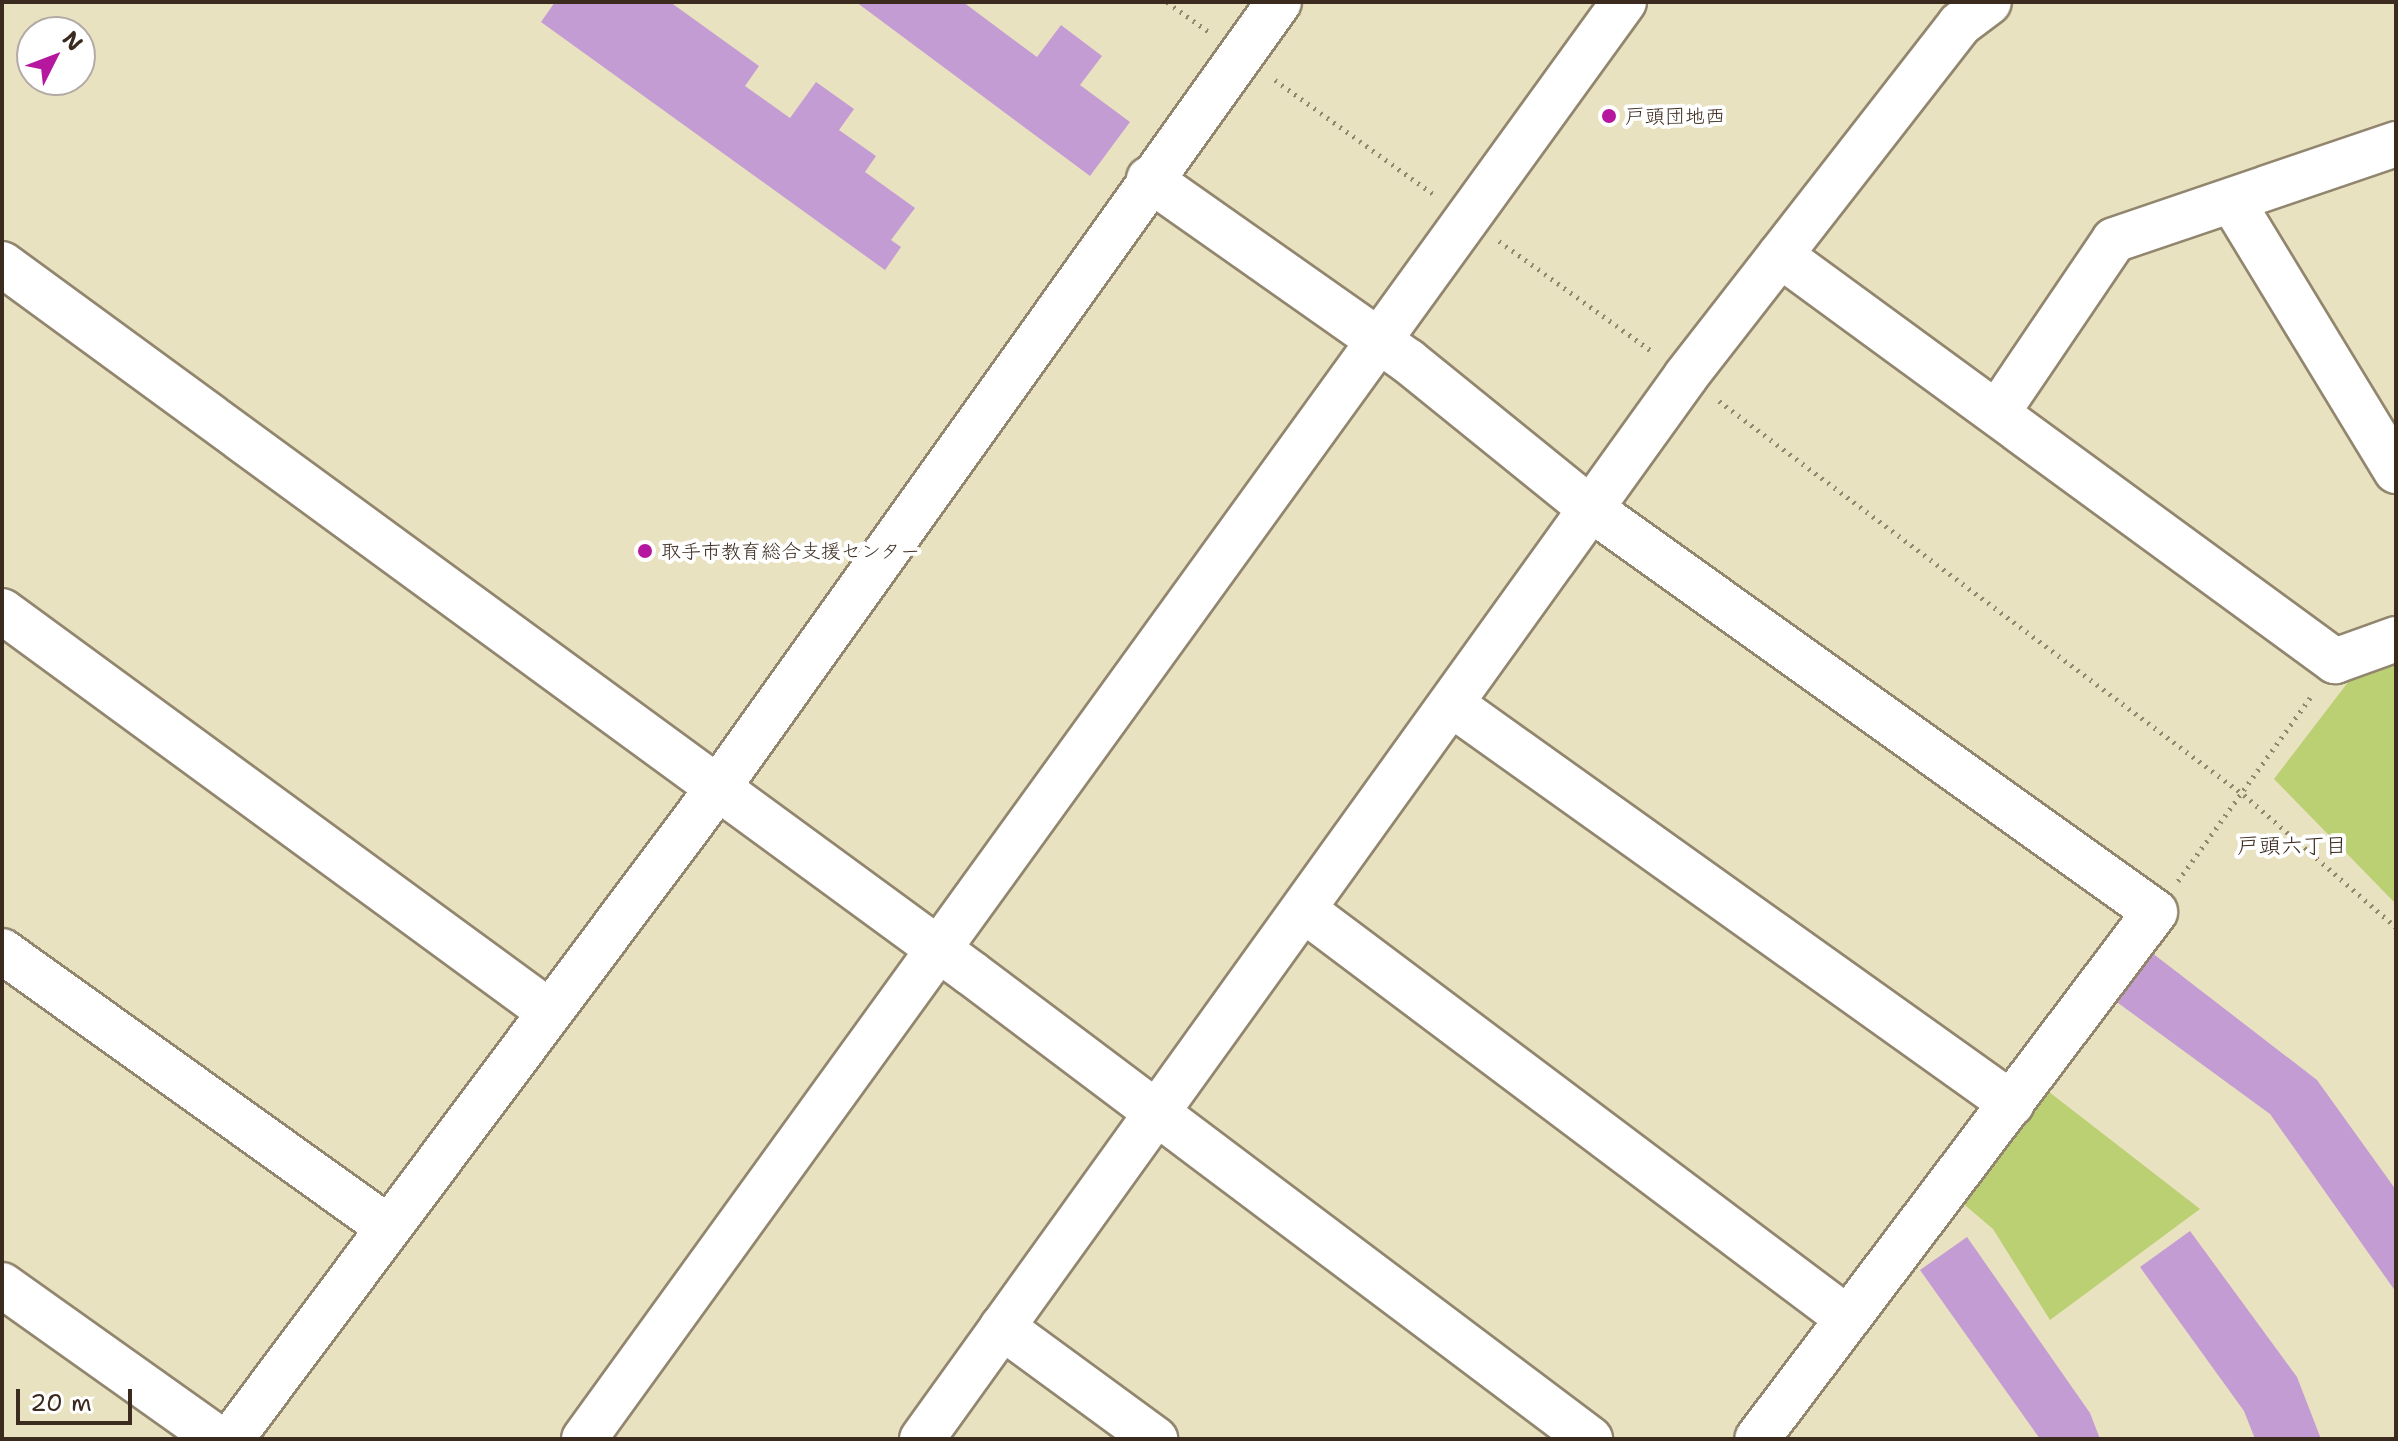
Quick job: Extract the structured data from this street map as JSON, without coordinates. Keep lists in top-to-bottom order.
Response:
{
  "districts": ["戸頭六丁目"],
  "places": ["戸頭団地西", "取手市教育総合支援センター"],
  "scale_bar": "20 m",
  "north": "top right"
}
